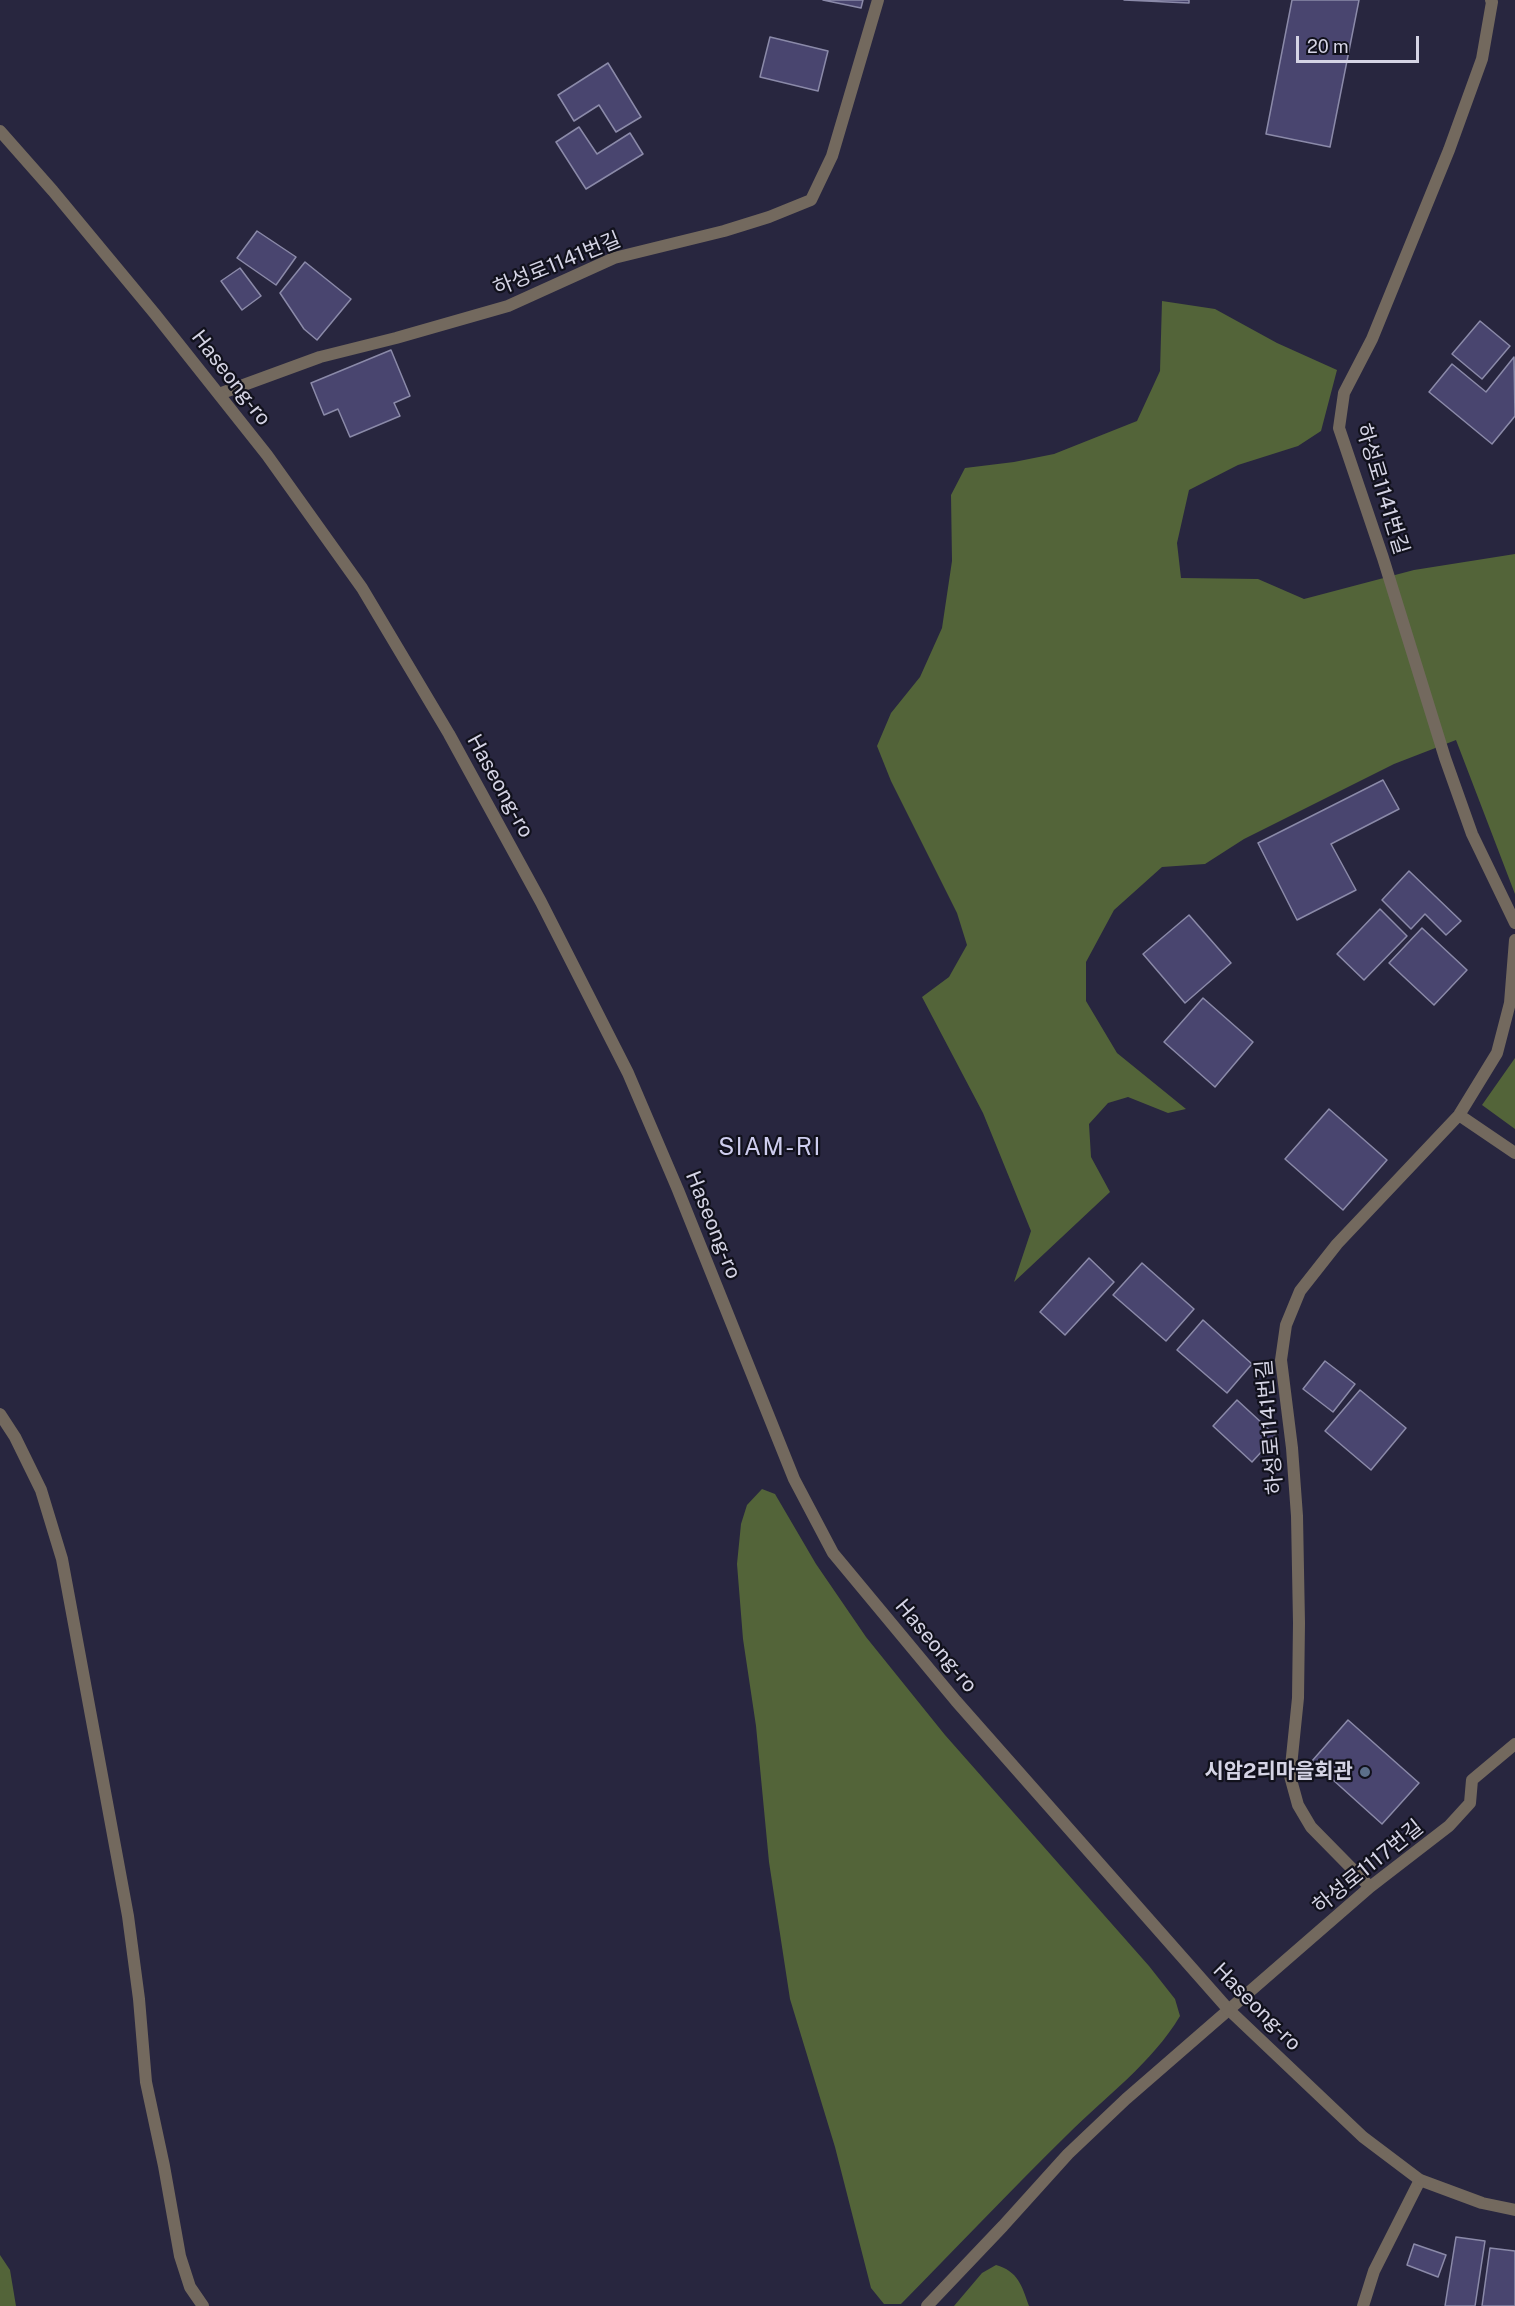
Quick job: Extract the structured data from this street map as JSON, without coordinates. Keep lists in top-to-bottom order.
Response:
{
  "streets": {
    "street": ["하성로1141번길", "Haseong-ro", "하성로1117번길"]
  },
  "crossings": [
    ["하성로1141번길", "Haseong-ro"],
    ["하성로1141번길", "하성로1117번길"],
    ["Haseong-ro", "하성로1117번길"]
  ],
  "districts": ["SIAM-RI"],
  "places": ["시암2리마을회관"],
  "scale_bar": "20 m"
}
